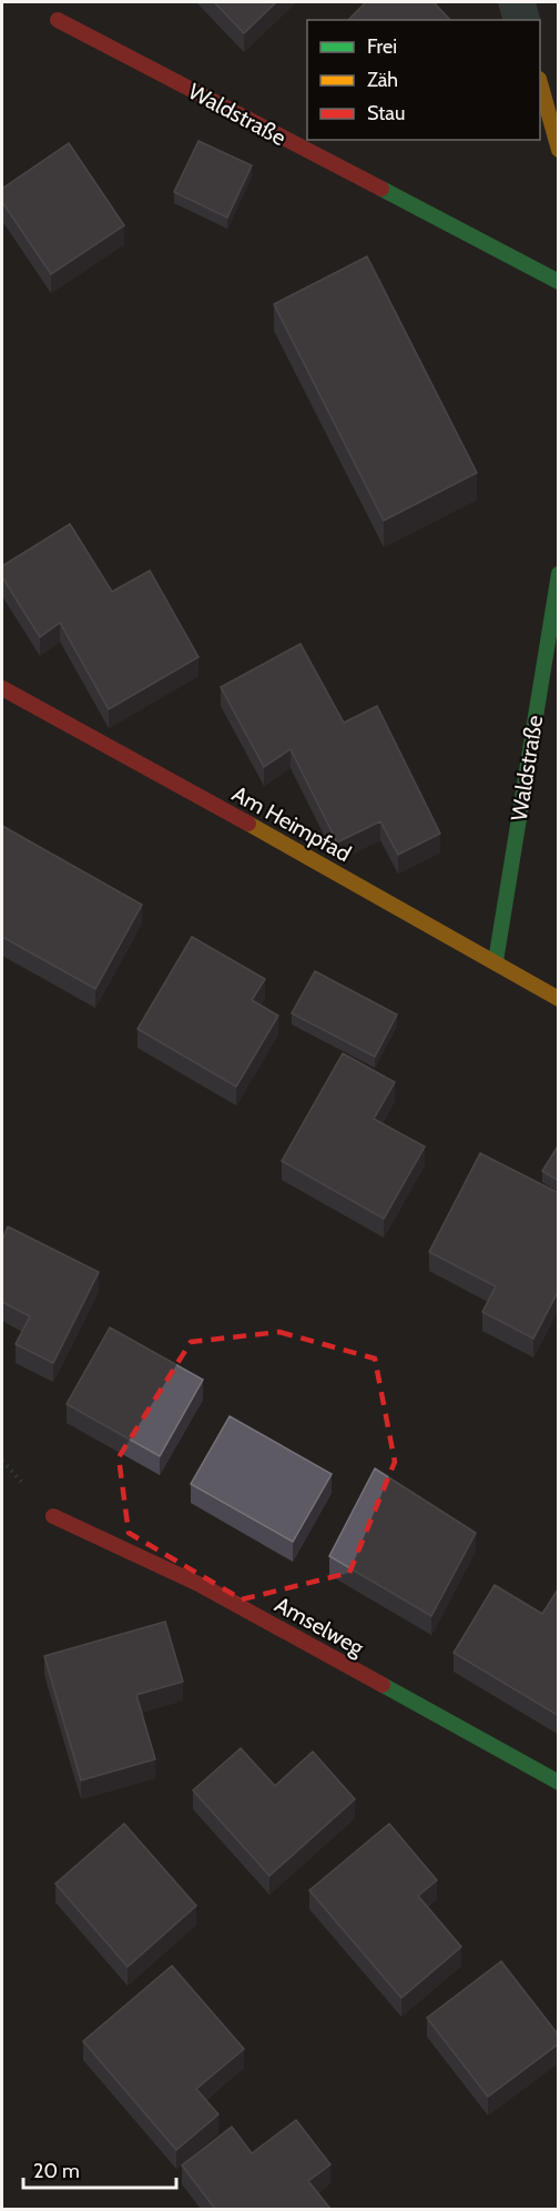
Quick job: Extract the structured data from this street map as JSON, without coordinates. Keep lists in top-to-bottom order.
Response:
{
  "streets": {
    "street": ["Waldstraße", "Am Heimpfad", "Amselweg"]
  },
  "crossings": [
    ["Waldstraße", "Am Heimpfad"]
  ],
  "legend": ["Frei", "Zäh", "Stau"],
  "scale_bar": "20 m"
}
